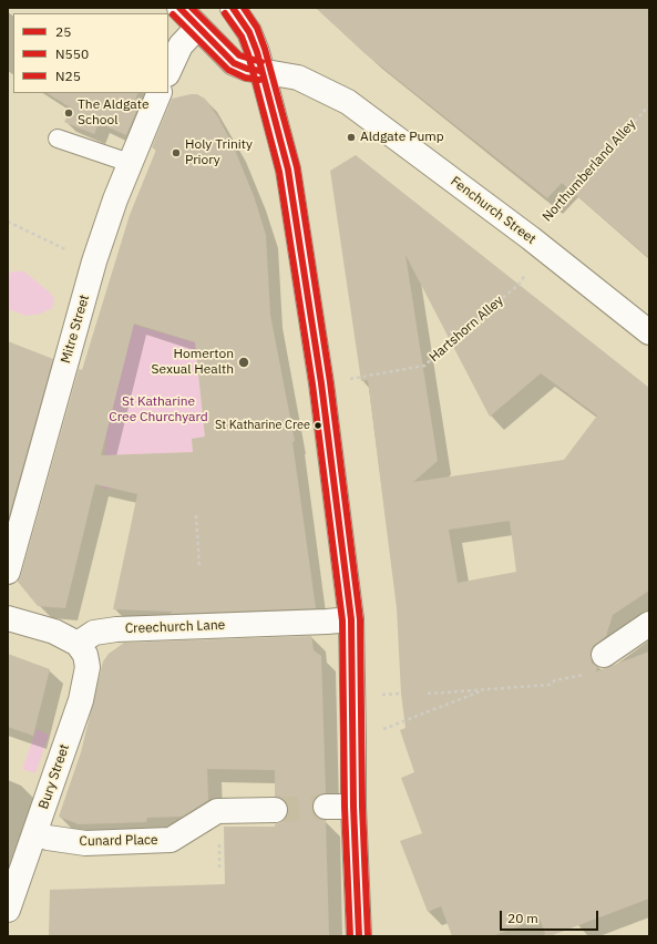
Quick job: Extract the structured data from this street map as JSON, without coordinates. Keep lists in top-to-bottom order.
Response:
{
  "streets": {
    "street": [
      "Fenchurch Street",
      "Mitre Street",
      "Creechurch Lane",
      "Bury Street",
      "Cunard Place"
    ],
    "path": ["Northumberland Alley", "Hartshorn Alley"]
  },
  "crossings": [
    ["Northumberland Alley", "Fenchurch Street"],
    ["Creechurch Lane", "Bury Street"],
    ["Bury Street", "Cunard Place"]
  ],
  "parks": ["St Katharine Cree Churchyard"],
  "places": [
    "The Aldgate School",
    "Aldgate Pump",
    "Holy Trinity Priory",
    "Homerton Sexual Health",
    "St Katharine Cree"
  ],
  "lines": ["transit line 25", "transit line N25", "transit line N550"],
  "legend": ["25", "N550", "N25"],
  "scale_bar": "20 m"
}
